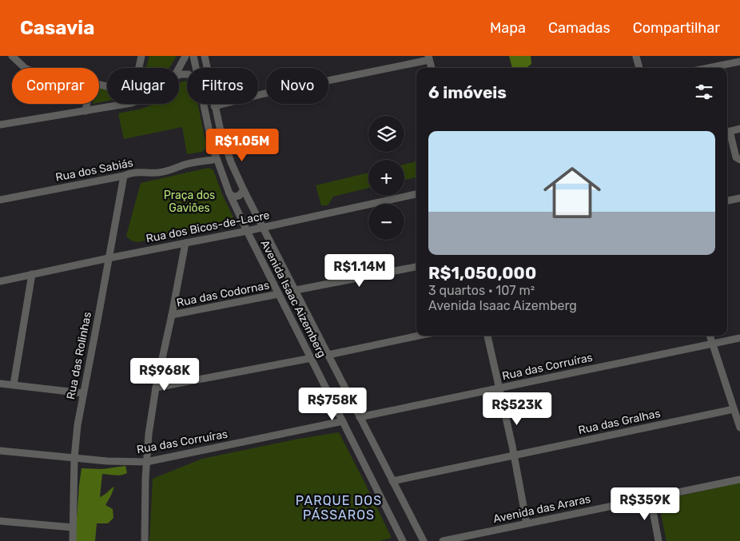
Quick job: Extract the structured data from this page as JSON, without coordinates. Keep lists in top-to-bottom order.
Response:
{
  "streets": {
    "street": [
      "Rua dos Sabiás",
      "Rua dos Bicos-de-Lacre",
      "Rua das Codornas",
      "Avenida Isaac Aizemberg",
      "Rua das Rolinhas",
      "Rua das Corruíras",
      "Rua das Gralhas",
      "Avenida das Araras"
    ]
  },
  "crossings": [
    ["Rua dos Sabiás", "Avenida Isaac Aizemberg"],
    ["Rua dos Sabiás", "Rua das Rolinhas"],
    ["Rua dos Bicos-de-Lacre", "Avenida Isaac Aizemberg"],
    ["Rua dos Bicos-de-Lacre", "Rua das Rolinhas"],
    ["Rua das Codornas", "Avenida Isaac Aizemberg"],
    ["Avenida Isaac Aizemberg", "Rua das Corruíras"],
    ["Avenida Isaac Aizemberg", "Rua das Gralhas"],
    ["Rua das Rolinhas", "Rua das Corruíras"]
  ],
  "districts": ["PARQUE DOS PÁSSAROS"],
  "parks": ["Praça dos Gaviões"],
  "page": {
    "header": "Casavia",
    "nav": ["Mapa", "Camadas", "Compartilhar"],
    "chip": [
      "Comprar",
      "Alugar",
      "Filtros",
      "Novo"
    ],
    "heading": "6 imóveis",
    "map_buttons": ["+", "−"],
    "list": [
      {
        "name": "R$1,050,000",
        "note": "3 quartos · 107 m² · Avenida Isaac Aizemberg"
      }
    ],
    "price": [
      "R$1.05M",
      "R$1.14M",
      "R$968K",
      "R$758K",
      "R$523K",
      "R$359K"
    ]
  }
}
